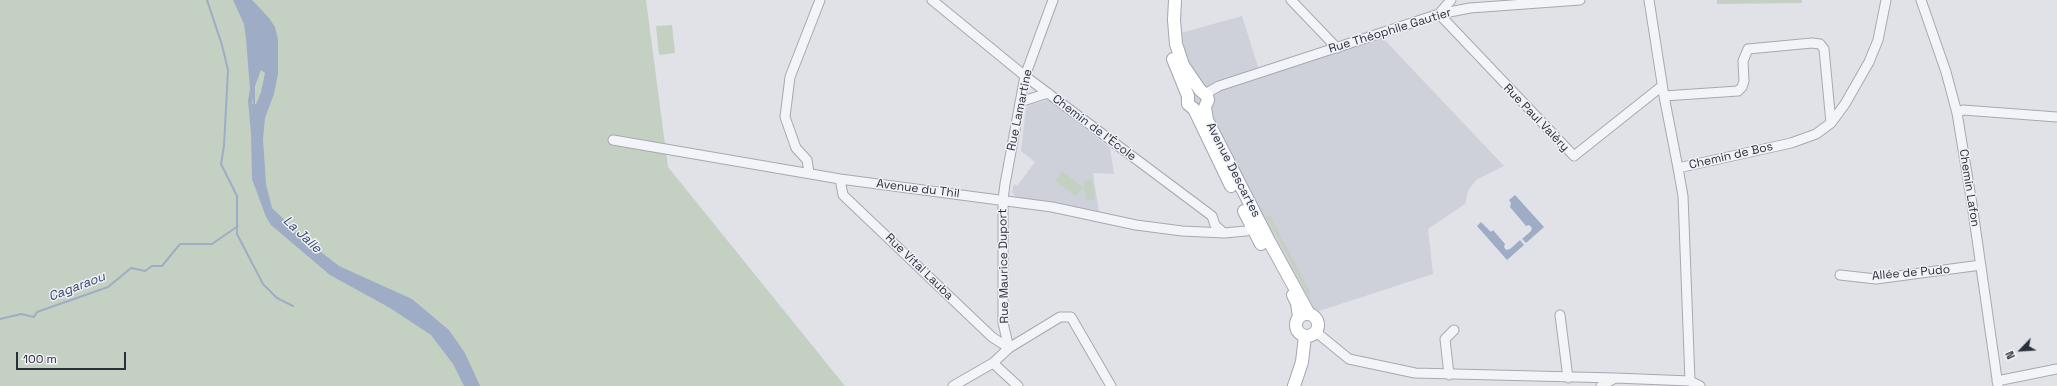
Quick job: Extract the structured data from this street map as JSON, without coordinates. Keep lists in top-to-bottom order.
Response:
{
  "streets": {
    "main road": ["Avenue Descartes"],
    "street": [
      "Rue Théophile Gautier",
      "Rue Lamartine",
      "Rue Paul Valéry",
      "Chemin de l'École",
      "Chemin de Bos",
      "Chemin Lafon",
      "Avenue du Thil",
      "Rue Maurice Duport",
      "Rue Vital Lauba",
      "Allée de Pudo"
    ]
  },
  "crossings": [
    ["Rue Théophile Gautier", "Rue Paul Valéry"],
    ["Rue Théophile Gautier", "Avenue Descartes"],
    ["Rue Lamartine", "Chemin de l'École"],
    ["Rue Lamartine", "Avenue du Thil"],
    ["Rue Lamartine", "Rue Maurice Duport"],
    ["Chemin de l'École", "Avenue du Thil"],
    ["Chemin Lafon", "Allée de Pudo"],
    ["Avenue du Thil", "Rue Maurice Duport"],
    ["Avenue du Thil", "Rue Vital Lauba"],
    ["Rue Maurice Duport", "Rue Vital Lauba"]
  ],
  "water": ["La Jalle", "Cagaraou"],
  "scale_bar": "100 m",
  "north": "bottom left"
}
